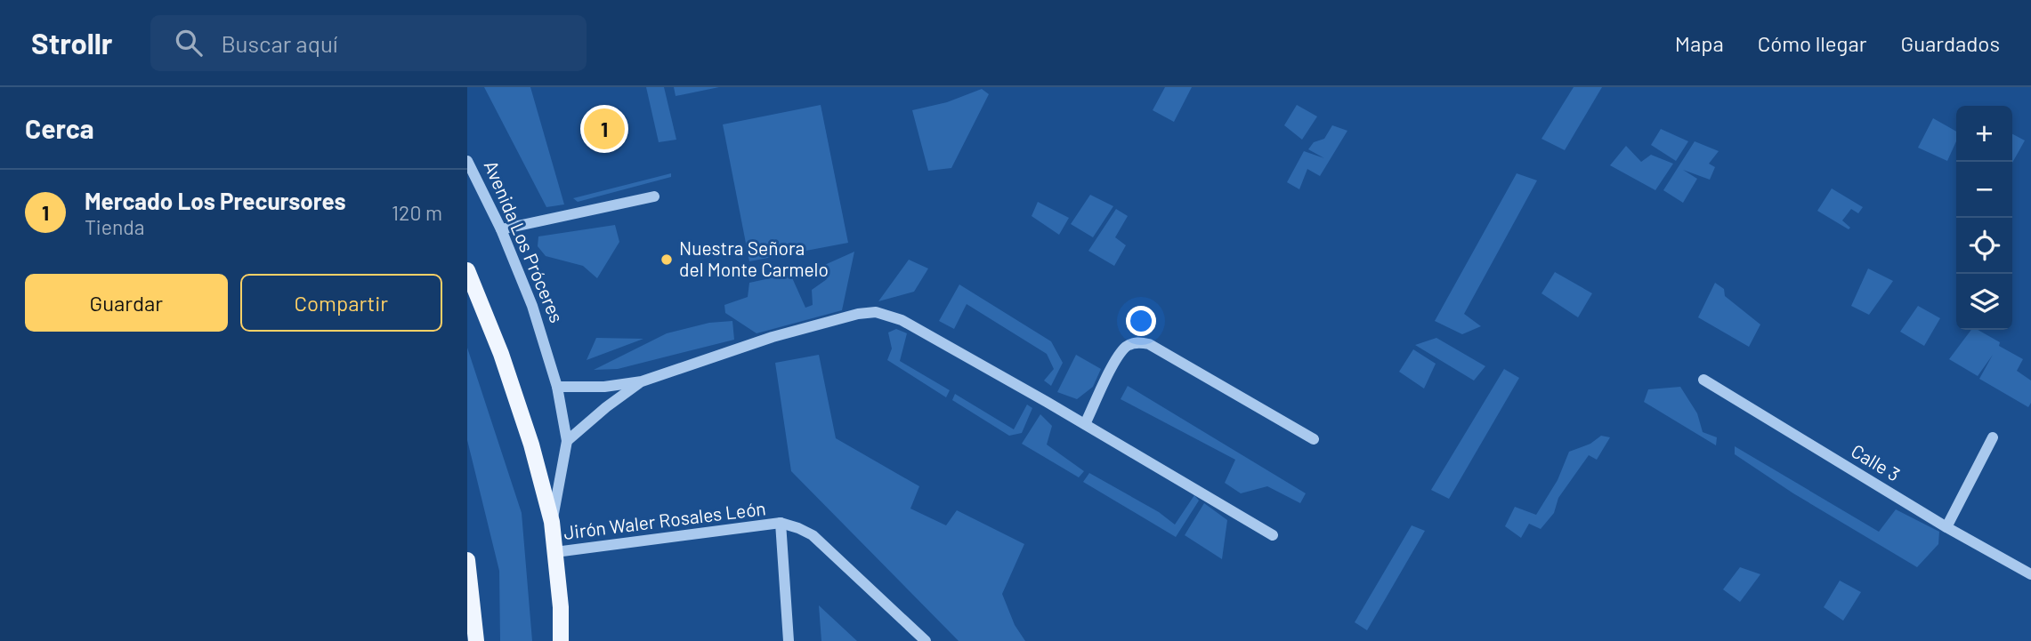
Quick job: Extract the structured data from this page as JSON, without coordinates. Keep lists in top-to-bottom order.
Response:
{
  "streets": {
    "main road": ["Avenida Los Próceres"],
    "street": ["Calle 3", "Jirón Waler Rosales León"]
  },
  "crossings": [
    ["Avenida Los Próceres", "Jirón Waler Rosales León"]
  ],
  "places": ["Nuestra Señora del Monte Carmelo"],
  "page": {
    "header": "Strollr",
    "search": "Buscar aquí",
    "nav": ["Mapa", "Cómo llegar", "Guardados"],
    "heading": "Cerca",
    "pins": "1",
    "map_buttons": ["+", "−"],
    "list": [
      {
        "mark": "1",
        "name": "Mercado Los Precursores",
        "note": "Tienda",
        "value": "120 m"
      }
    ],
    "buttons": ["Guardar", "Compartir"]
  }
}
